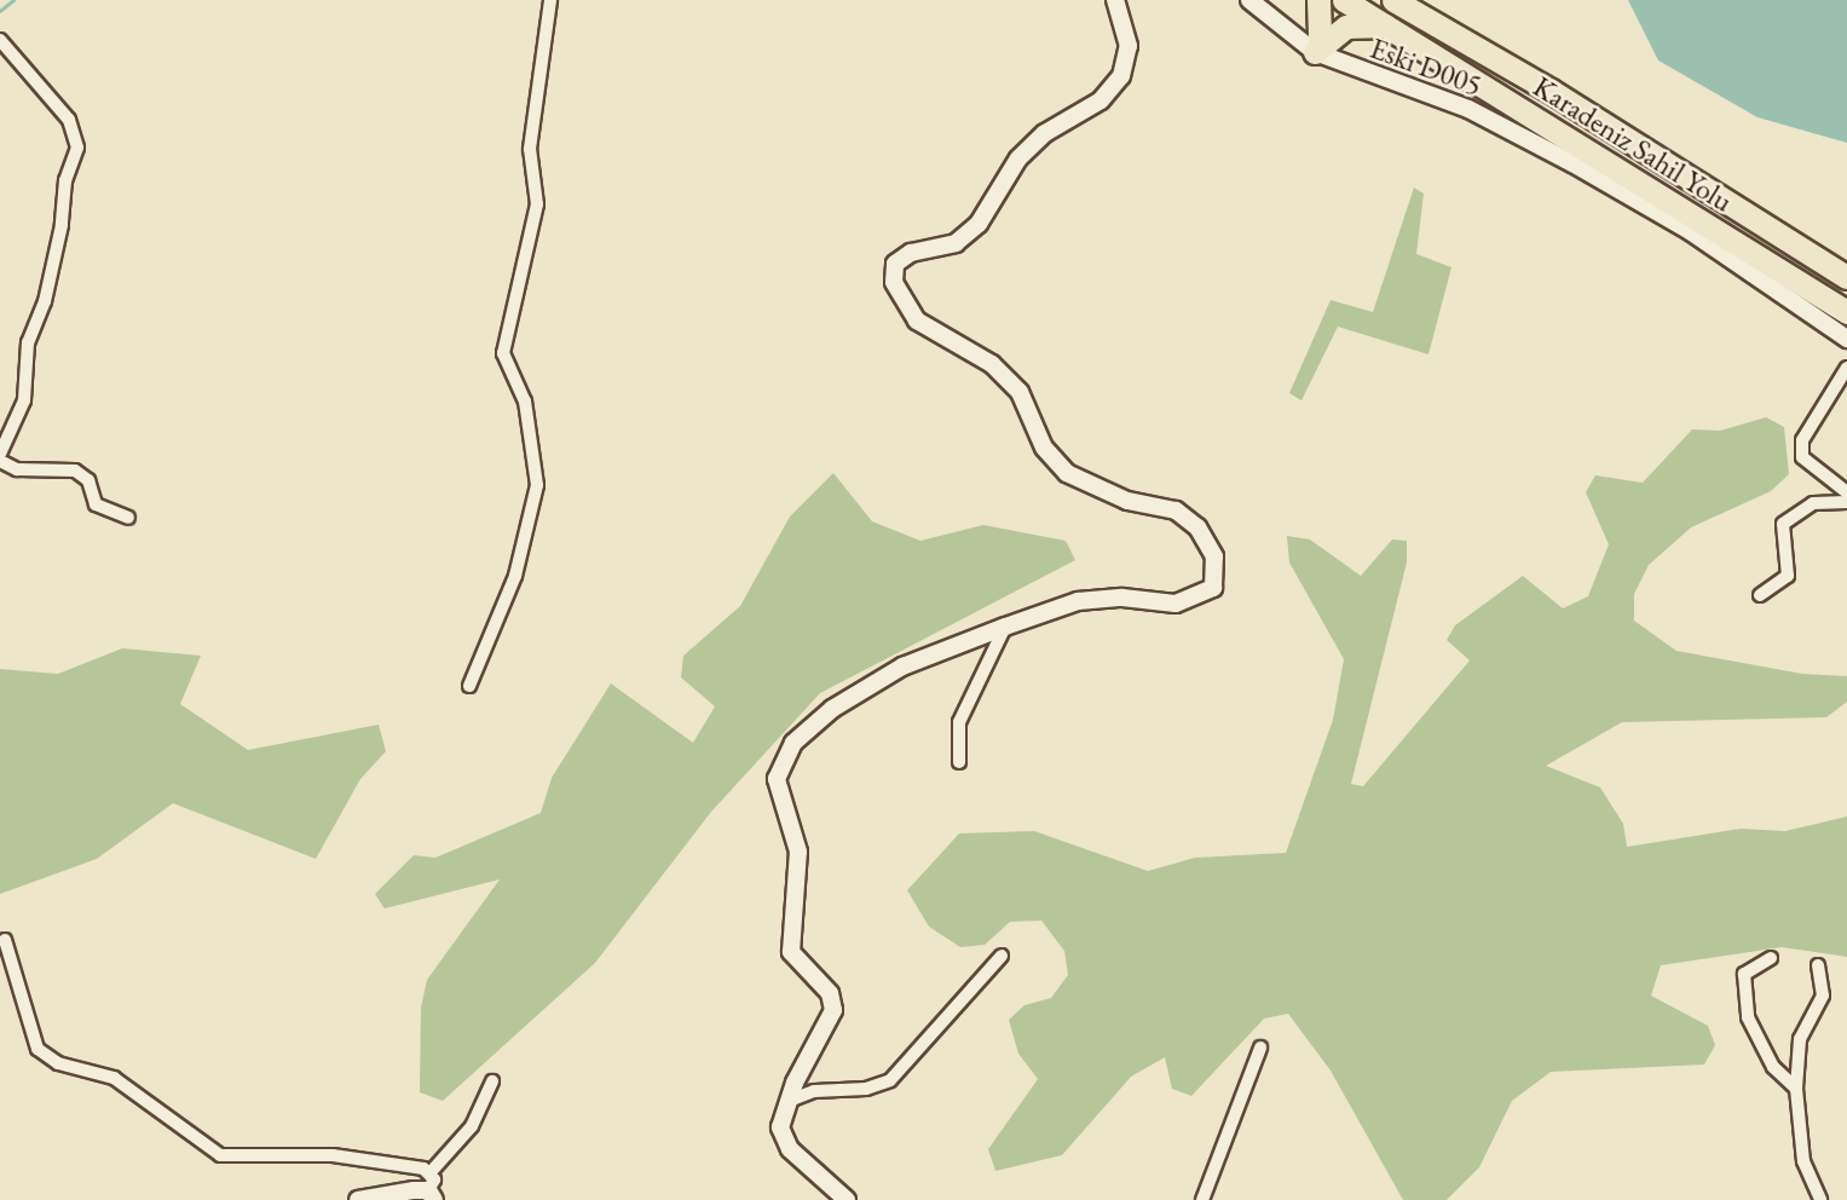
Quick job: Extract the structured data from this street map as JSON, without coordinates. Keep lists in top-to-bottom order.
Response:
{
  "streets": {
    "highway": ["Karadeniz Sahil Yolu"],
    "street": ["Eski D005"]
  }
}
